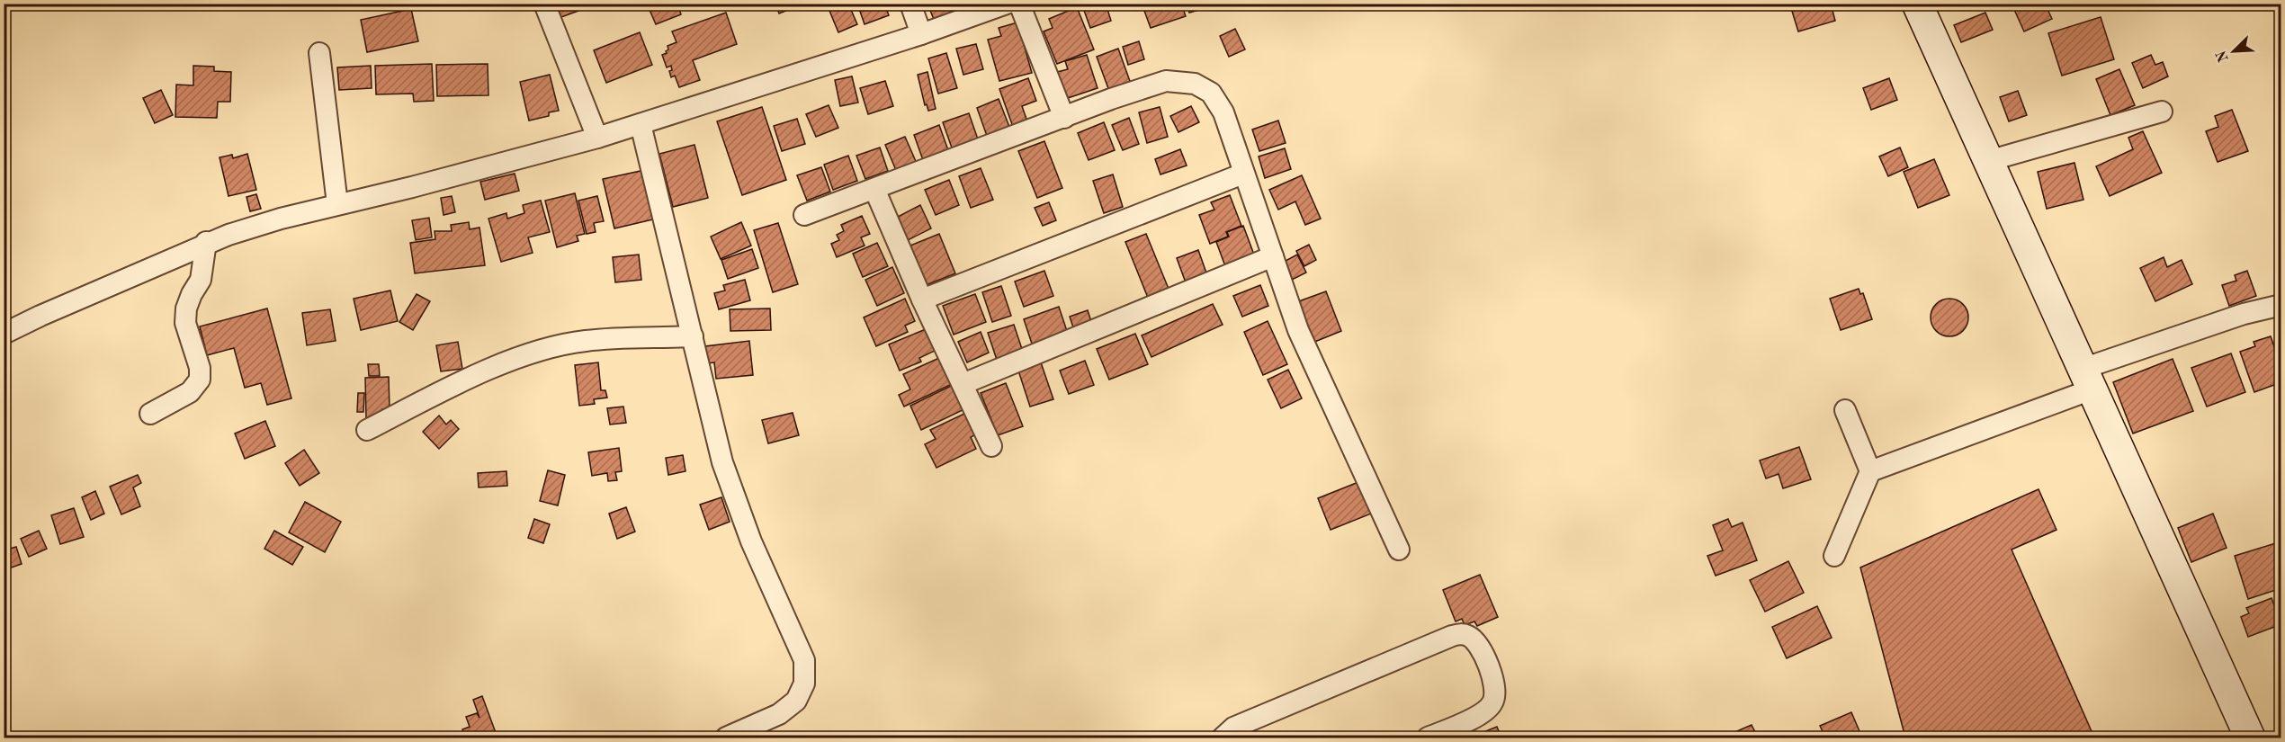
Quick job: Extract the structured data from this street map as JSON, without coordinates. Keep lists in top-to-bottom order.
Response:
{
  "north": "bottom left"
}
